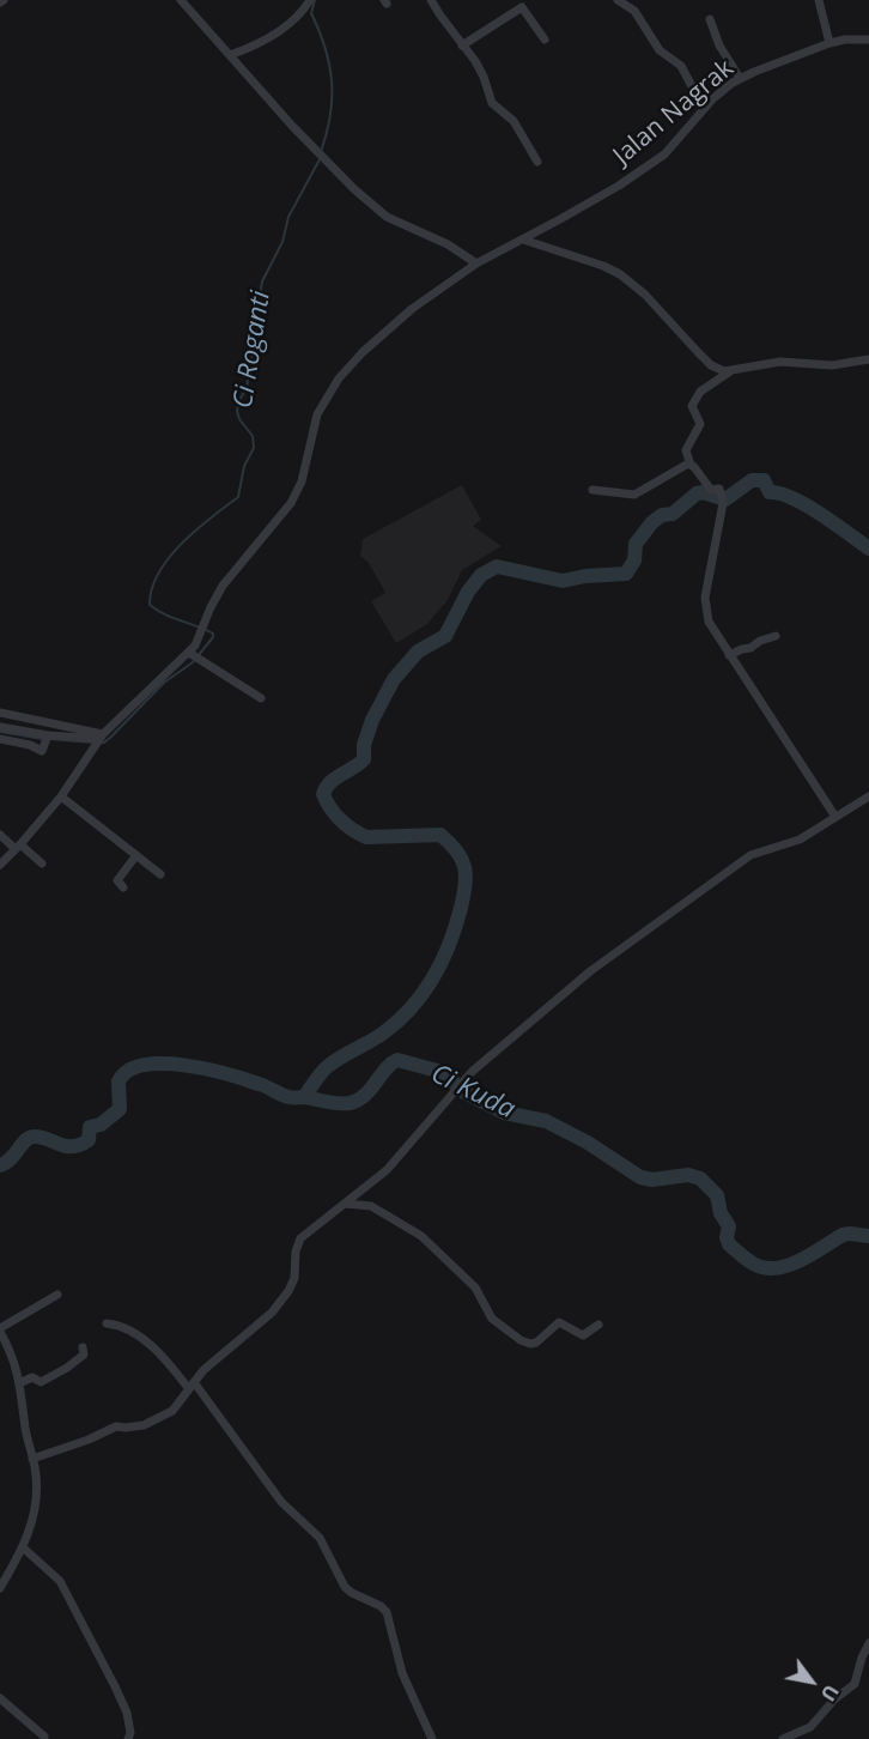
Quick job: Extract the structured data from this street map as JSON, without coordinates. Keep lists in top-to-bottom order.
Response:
{
  "streets": {
    "street": ["Jalan Nagrak"]
  },
  "water": ["Ci Roganti", "Ci Kuda"],
  "north": "bottom right"
}
